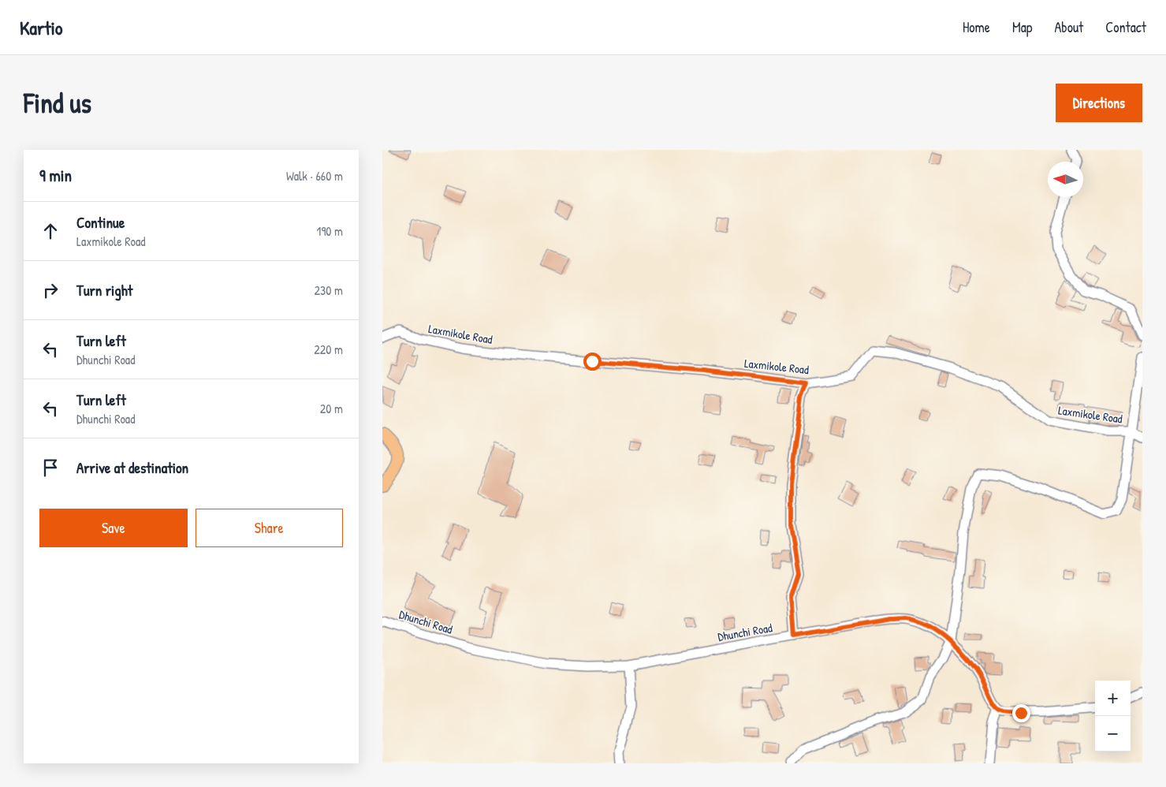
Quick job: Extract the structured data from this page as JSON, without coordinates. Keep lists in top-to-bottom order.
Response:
{
  "streets": {
    "street": ["Laxmikole Road", "Dhunchi Road"]
  },
  "north": "left",
  "page": {
    "header": "Kartio",
    "nav": [
      "Home",
      "Map",
      "About",
      "Contact"
    ],
    "buttons": [
      "Directions",
      ["Save", "Share"]
    ],
    "title": "Find us",
    "heading": ["9 min", "Walk · 660 m"],
    "list": [
      ["Continue", "Laxmikole Road", "190 m"],
      ["Turn right", "230 m"],
      ["Turn left", "Dhunchi Road", "220 m"],
      ["Turn left", "Dhunchi Road", "20 m"],
      "Arrive at destination"
    ],
    "map_buttons": ["+", "−"]
  }
}
